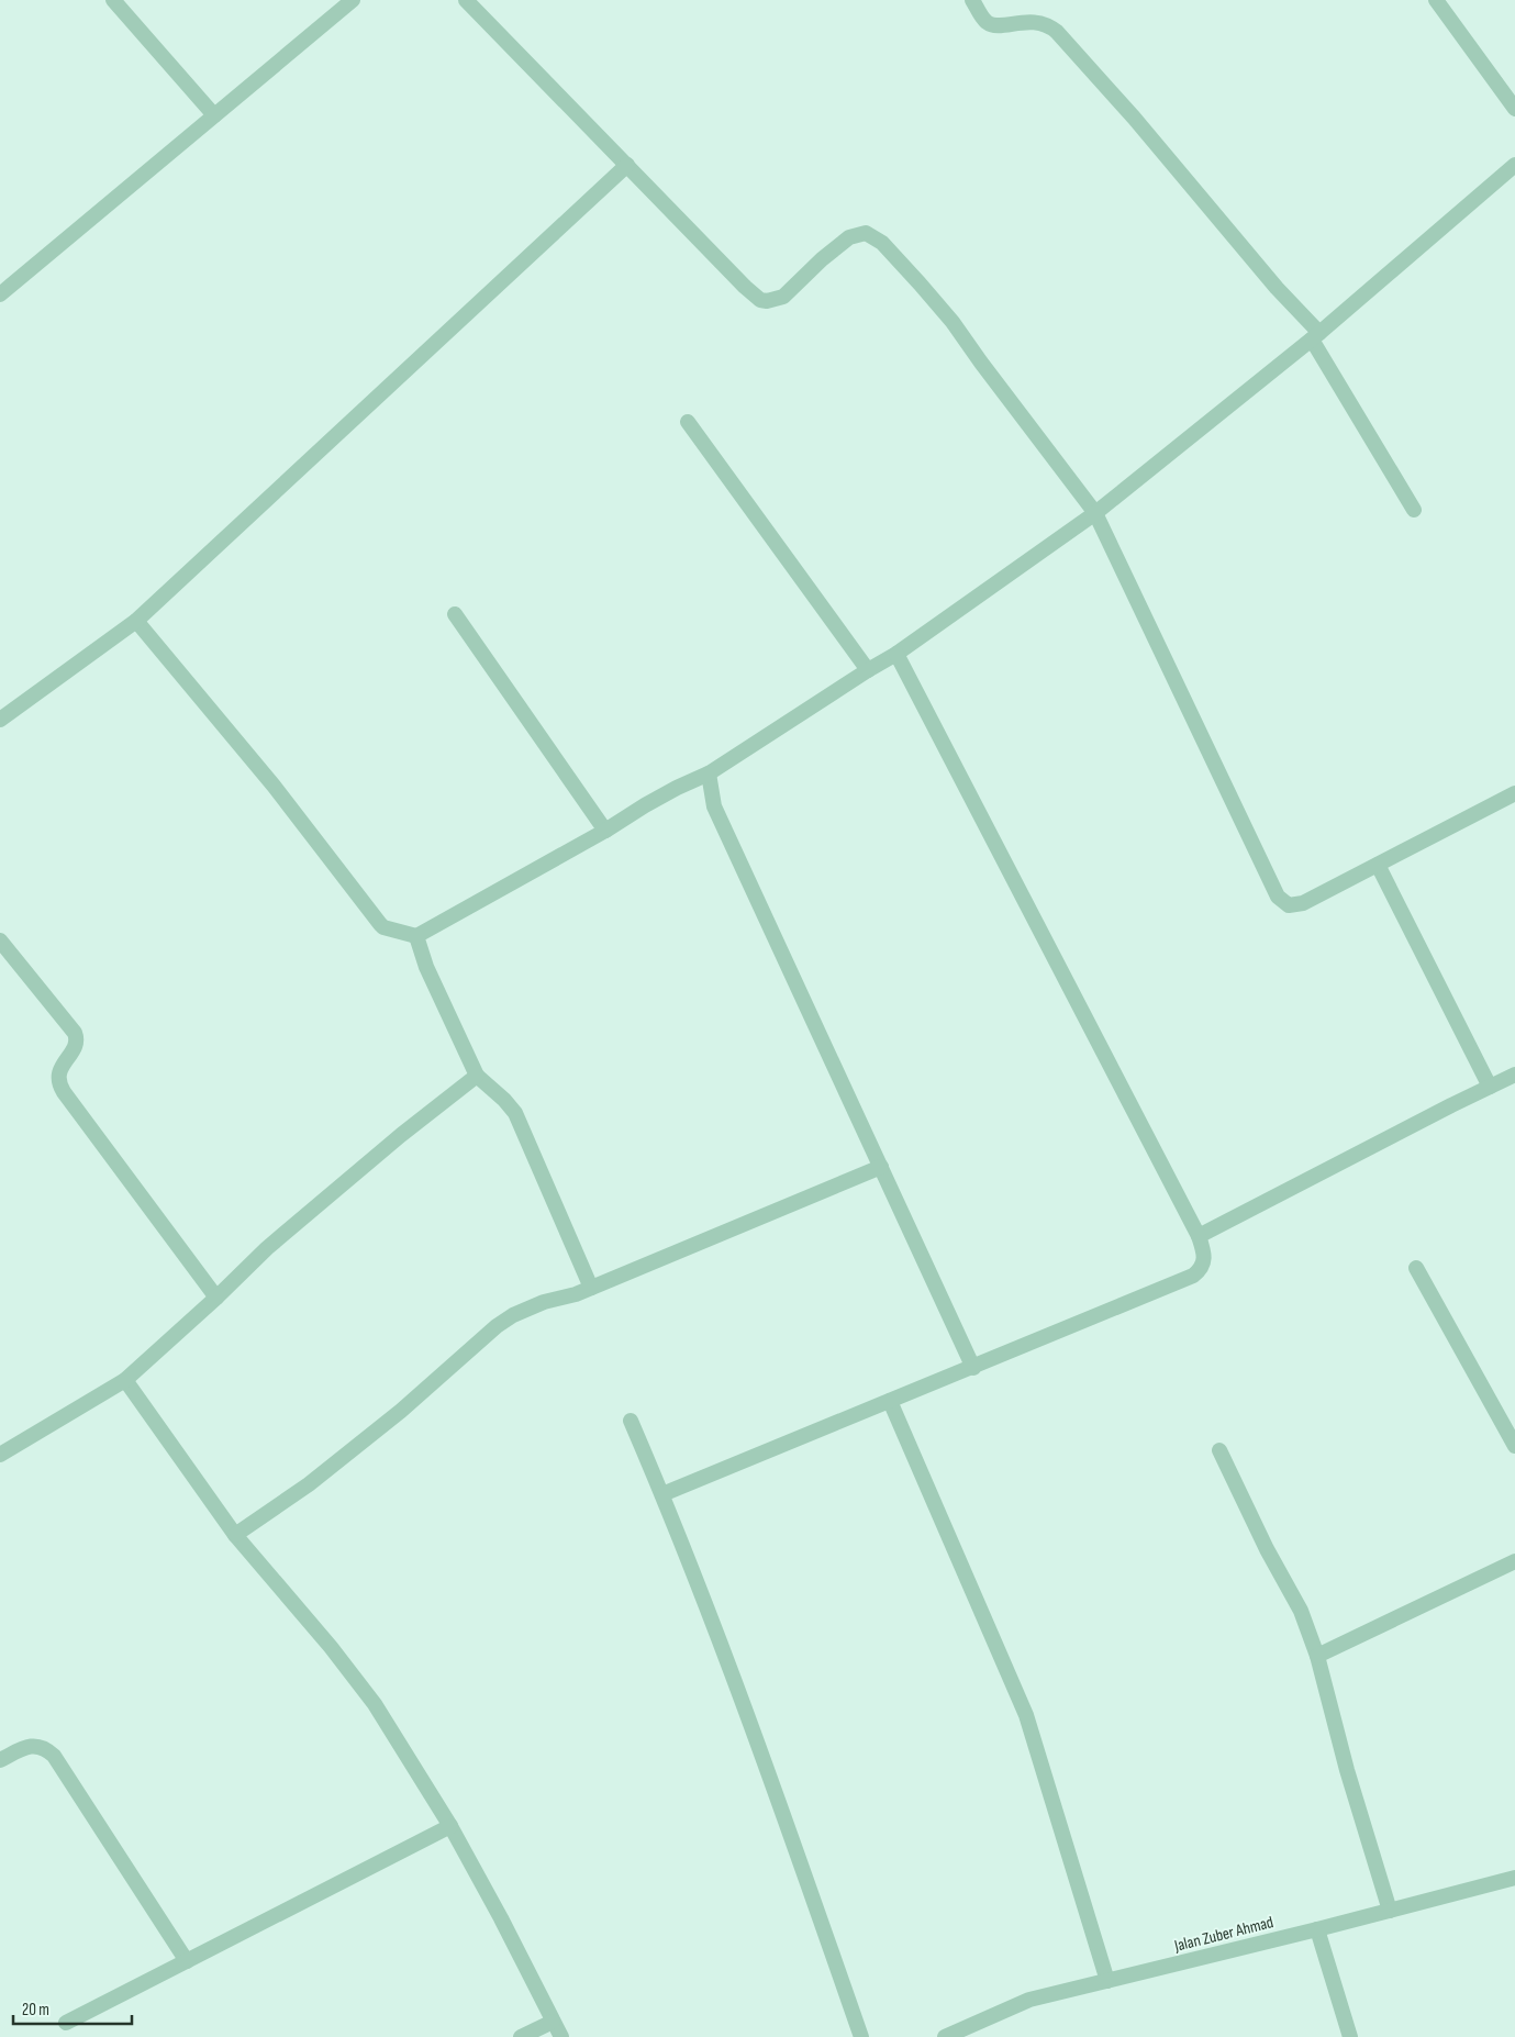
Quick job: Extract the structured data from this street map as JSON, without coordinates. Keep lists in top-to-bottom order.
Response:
{
  "streets": {
    "street": ["Jalan Zuber Ahmad"]
  },
  "scale_bar": "20 m"
}
